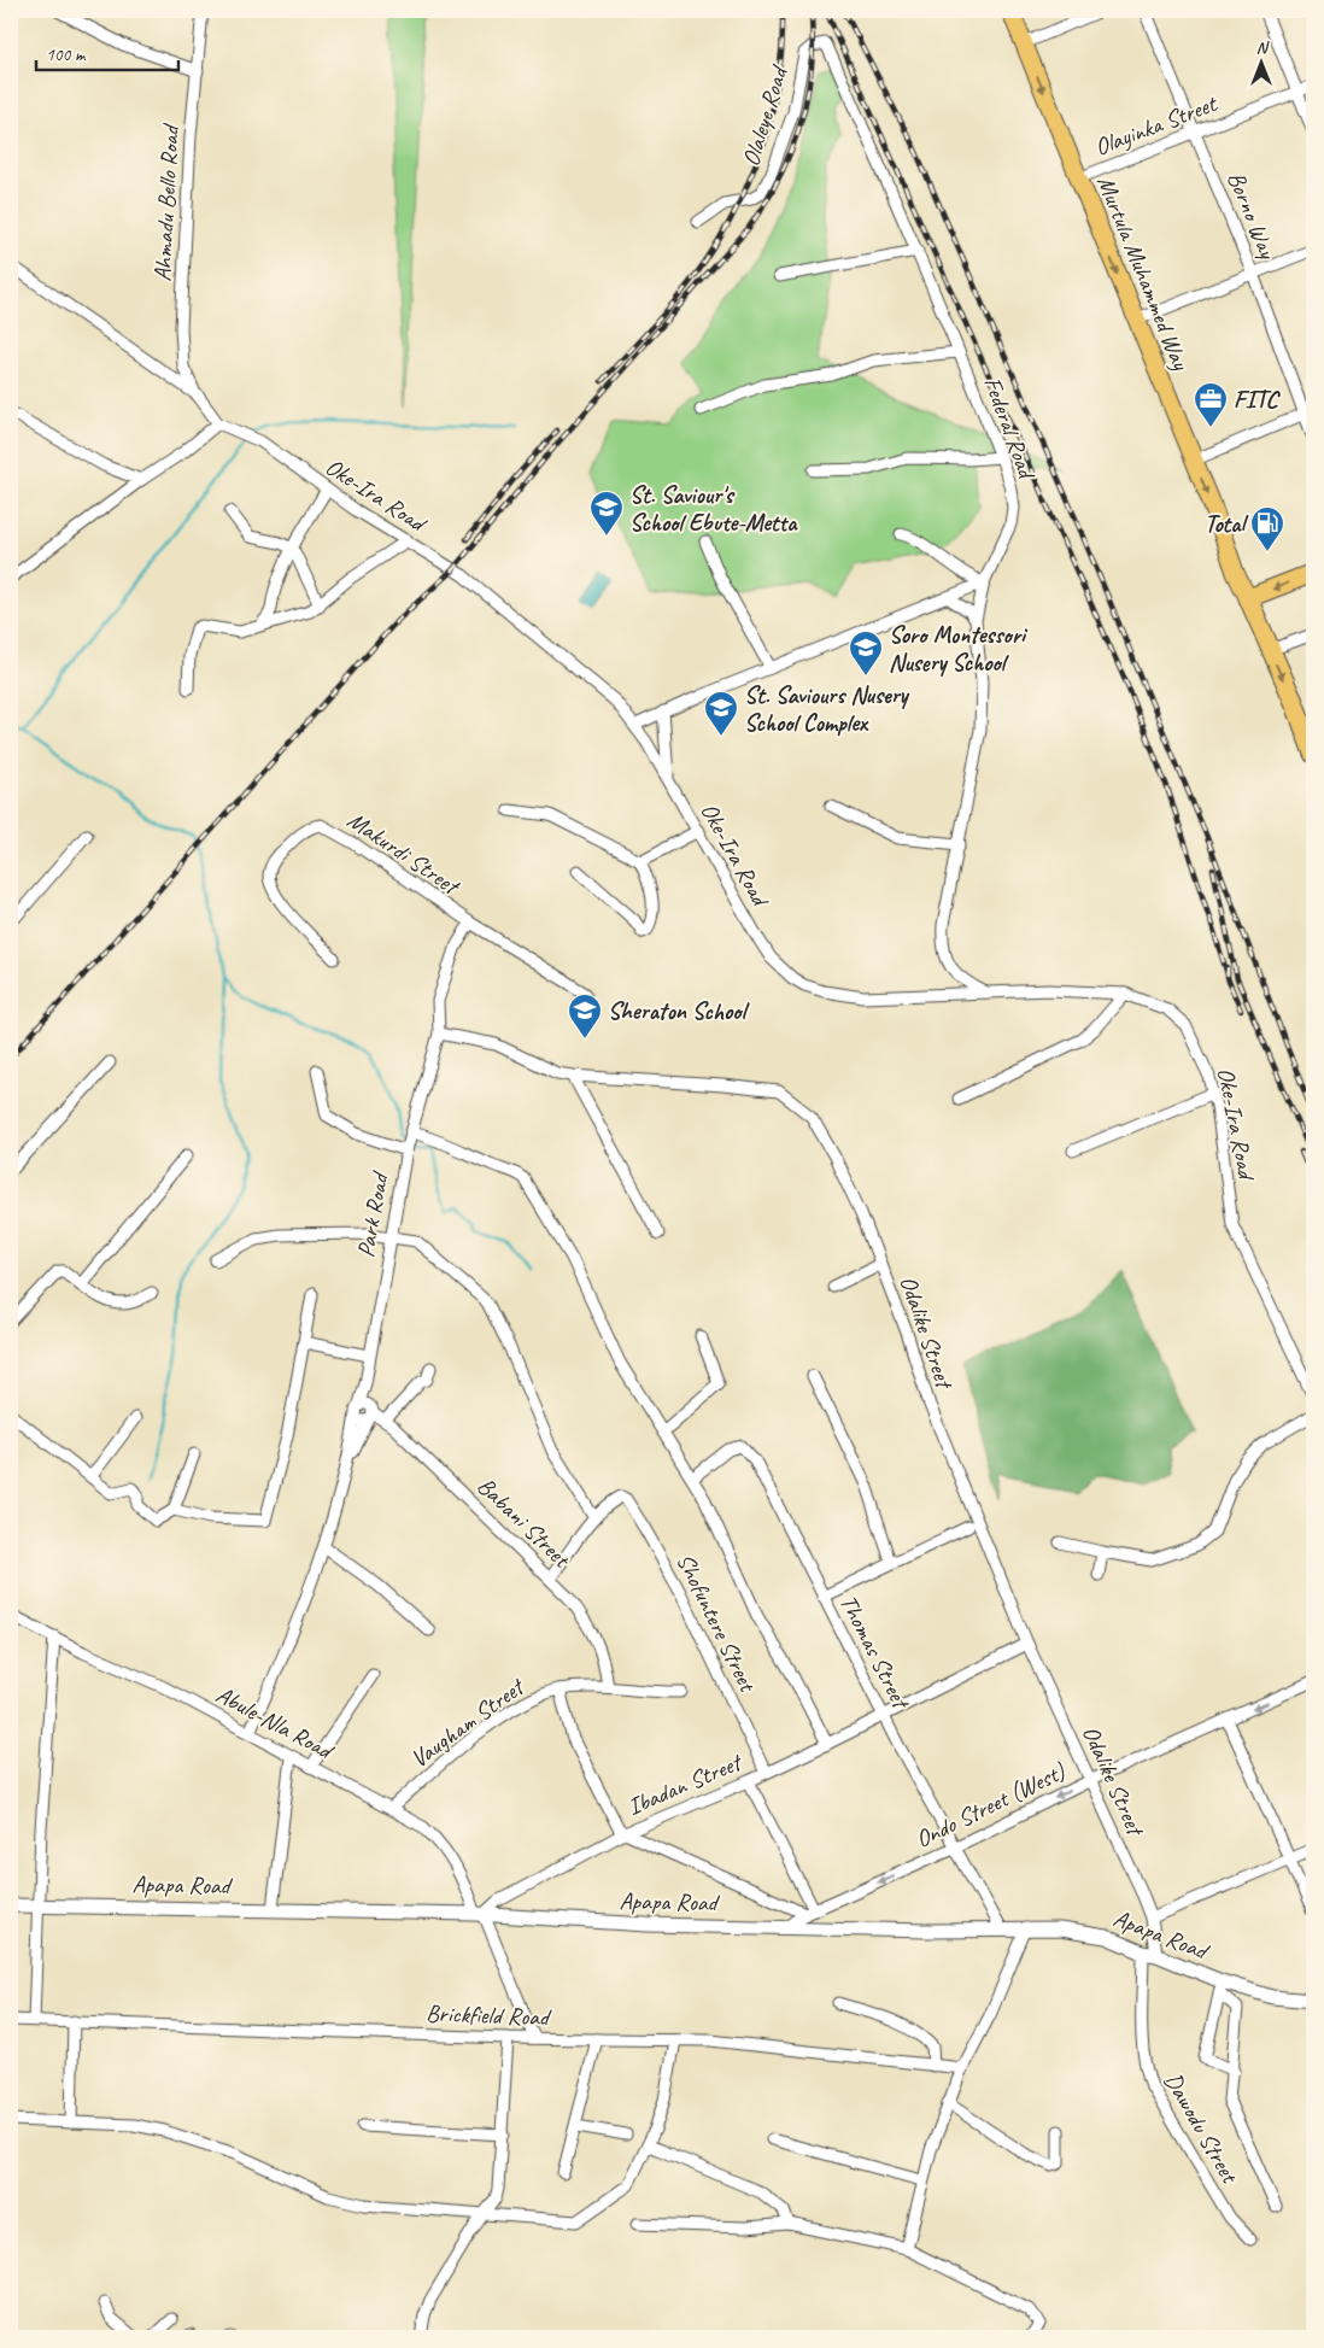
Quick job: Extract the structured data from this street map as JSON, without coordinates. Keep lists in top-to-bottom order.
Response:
{
  "streets": {
    "highway": ["Murtula Muhammed Way"],
    "street": [
      "Olaleye Road",
      "Olayinka Street",
      "Ahmadu Bello Road",
      "Borno Way",
      "Federal Road",
      "Oke-Ira Road",
      "Makurdi Street",
      "Park Road",
      "Odalike Street",
      "Babani Street",
      "Shofuntere Street",
      "Thomas Street",
      "Abule-Nla Road",
      "Vaugham Street",
      "Ibadan Street",
      "Ondo Street (West)",
      "Apapa Road",
      "Brickfield Road",
      "Dawodu Street"
    ]
  },
  "crossings": [
    ["Olaleye Road", "Federal Road"],
    ["Olayinka Street", "Borno Way"],
    ["Olayinka Street", "Murtula Muhammed Way"],
    ["Ahmadu Bello Road", "Oke-Ira Road"],
    ["Federal Road", "Oke-Ira Road"],
    ["Makurdi Street", "Park Road"],
    ["Park Road", "Odalike Street"],
    ["Park Road", "Babani Street"],
    ["Park Road", "Abule-Nla Road"],
    ["Odalike Street", "Ibadan Street"],
    ["Odalike Street", "Ondo Street (West)"],
    ["Odalike Street", "Apapa Road"],
    ["Odalike Street", "Dawodu Street"],
    ["Babani Street", "Vaugham Street"],
    ["Shofuntere Street", "Ibadan Street"],
    ["Thomas Street", "Ibadan Street"],
    ["Thomas Street", "Ondo Street (West)"],
    ["Thomas Street", "Apapa Road"],
    ["Abule-Nla Road", "Vaugham Street"],
    ["Abule-Nla Road", "Ibadan Street"],
    ["Abule-Nla Road", "Apapa Road"],
    ["Ibadan Street", "Apapa Road"],
    ["Ondo Street (West)", "Apapa Road"],
    ["Apapa Road", "Dawodu Street"]
  ],
  "one_way": ["Murtula Muhammed Way", "Ondo Street (West)"],
  "places": {
    "office": ["FITC"],
    "school or university": [
      "St. Saviour's School Ebute-Metta",
      "Soro Montessori Nusery School",
      "St. Saviours Nusery School Complex",
      "Sheraton School"
    ],
    "fuel station": ["Total"]
  },
  "scale_bar": "100 m",
  "north": "top"
}
